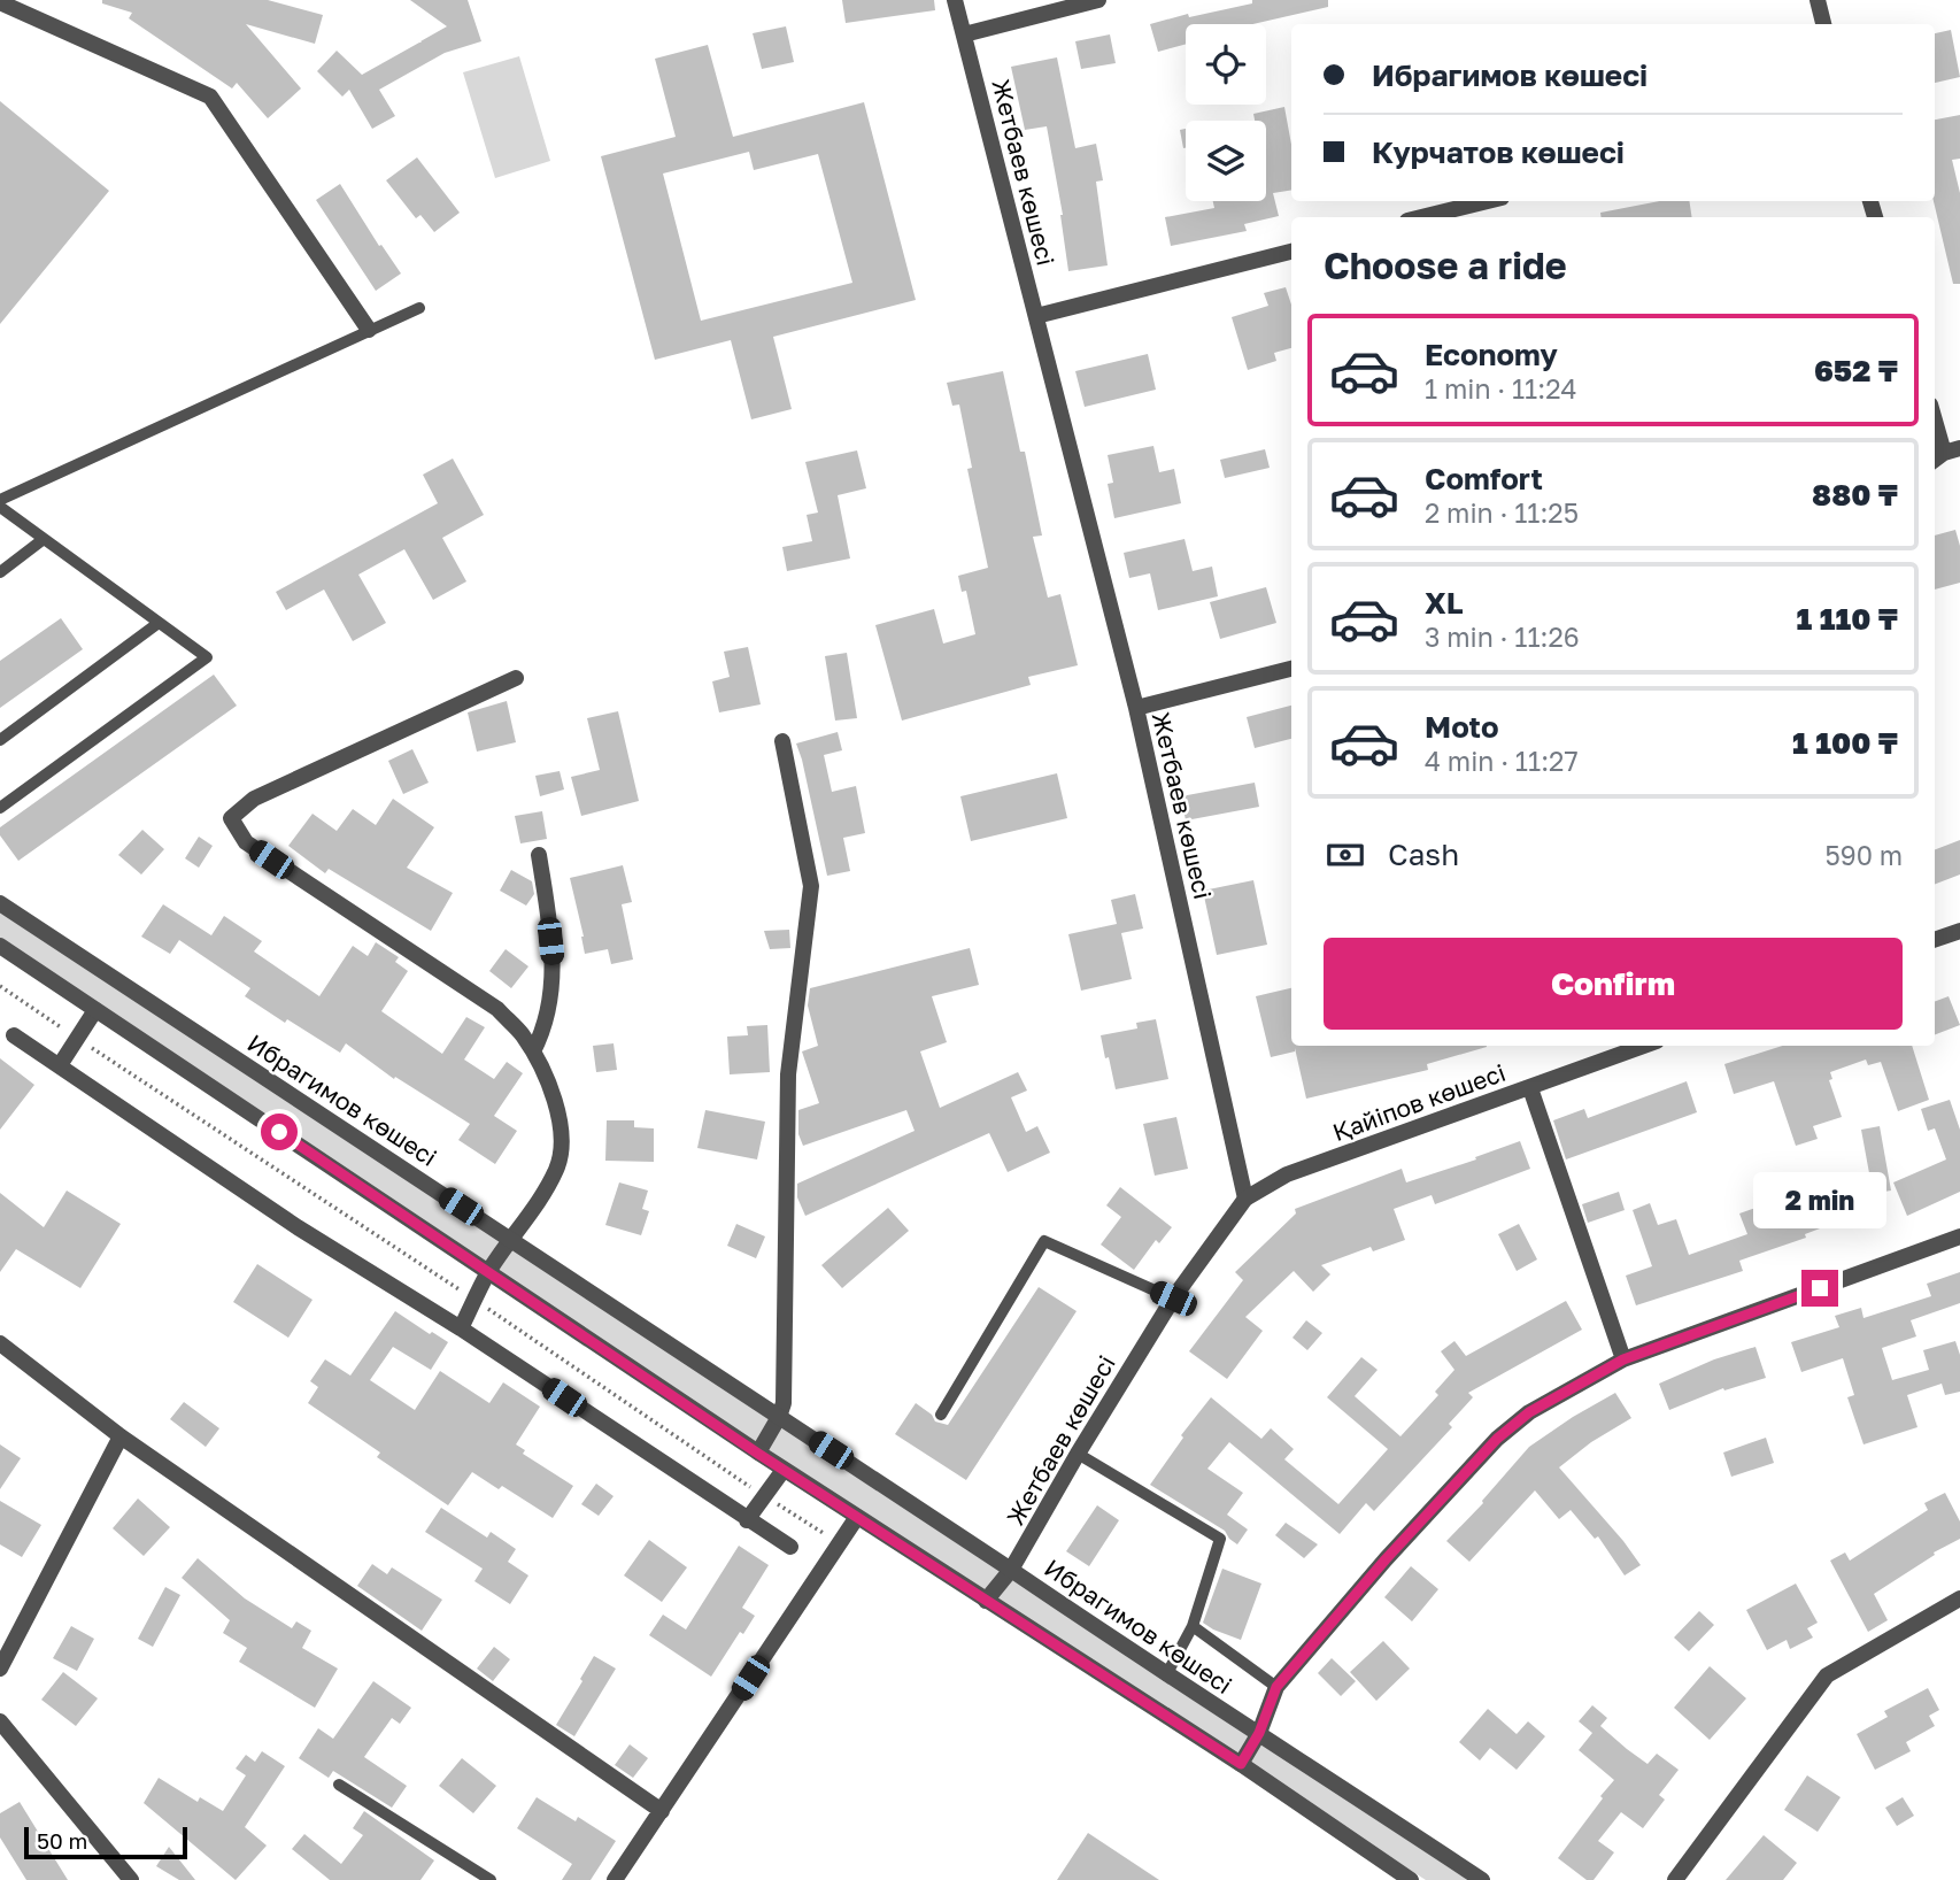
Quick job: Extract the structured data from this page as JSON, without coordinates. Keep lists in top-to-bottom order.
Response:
{
  "streets": {
    "street": ["Жетбаев көшесі", "Ибрагимов көшесі", "Қайіпов көшесі"]
  },
  "crossings": [
    ["Жетбаев көшесі", "Ибрагимов көшесі"],
    ["Жетбаев көшесі", "Қайіпов көшесі"]
  ],
  "scale_bar": "50 m",
  "page": {
    "banner": ["Ибрагимов көшесі", "Курчатов көшесі"],
    "heading": "Choose a ride",
    "list": [
      {
        "name": "Economy",
        "note": "1 min · 11:24",
        "value": "652 ₸"
      },
      {
        "name": "Comfort",
        "note": "2 min · 11:25",
        "value": "880 ₸"
      },
      {
        "name": "XL",
        "note": "3 min · 11:26",
        "value": "1 110 ₸"
      },
      {
        "name": "Moto",
        "note": "4 min · 11:27",
        "value": "1 100 ₸"
      }
    ],
    "pay": ["Cash", "590 m"],
    "buttons": "Confirm",
    "bubble": "2 min",
    "scale": "50 m"
  }
}
